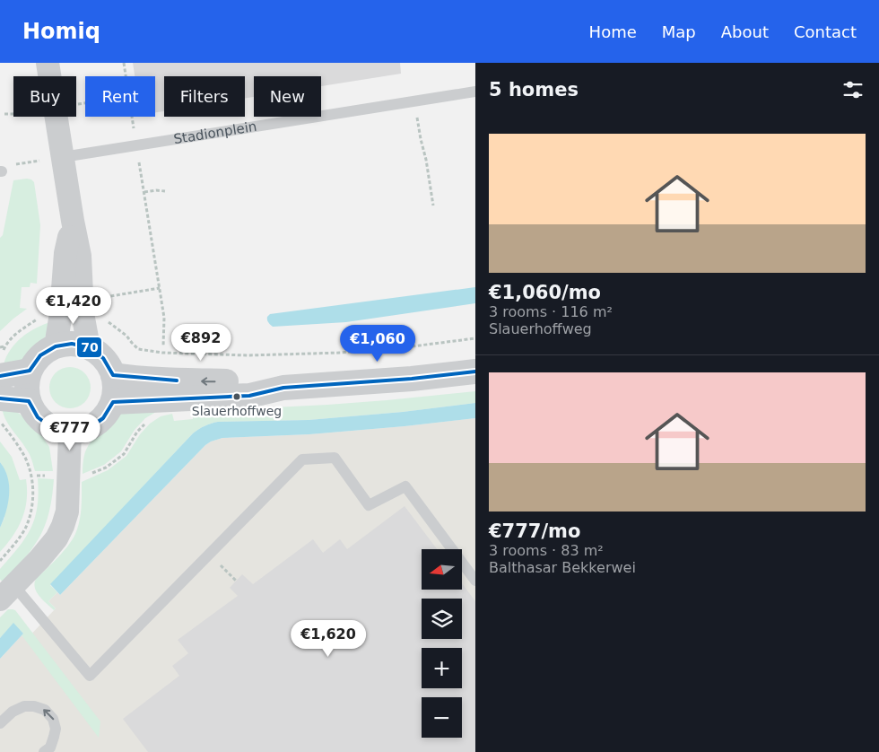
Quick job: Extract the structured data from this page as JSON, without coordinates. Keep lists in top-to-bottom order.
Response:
{
  "streets": {
    "lane": ["Stadionplein"]
  },
  "places": ["Slauerhoffweg"],
  "lines": ["transit line 70"],
  "north": "left",
  "page": {
    "header": "Homiq",
    "nav": [
      "Home",
      "Map",
      "About",
      "Contact"
    ],
    "heading": "5 homes",
    "chip": [
      "Buy",
      "Rent",
      "Filters",
      "New"
    ],
    "list": [
      {
        "name": "€1,060/mo",
        "note": "3 rooms · 116 m² · Slauerhoffweg"
      },
      {
        "name": "€777/mo",
        "note": "3 rooms · 83 m² · Balthasar Bekkerwei"
      }
    ],
    "price": [
      "€1,420",
      "€892",
      "€1,060",
      "€777",
      "€1,620"
    ],
    "map_buttons": ["+", "−"]
  }
}
